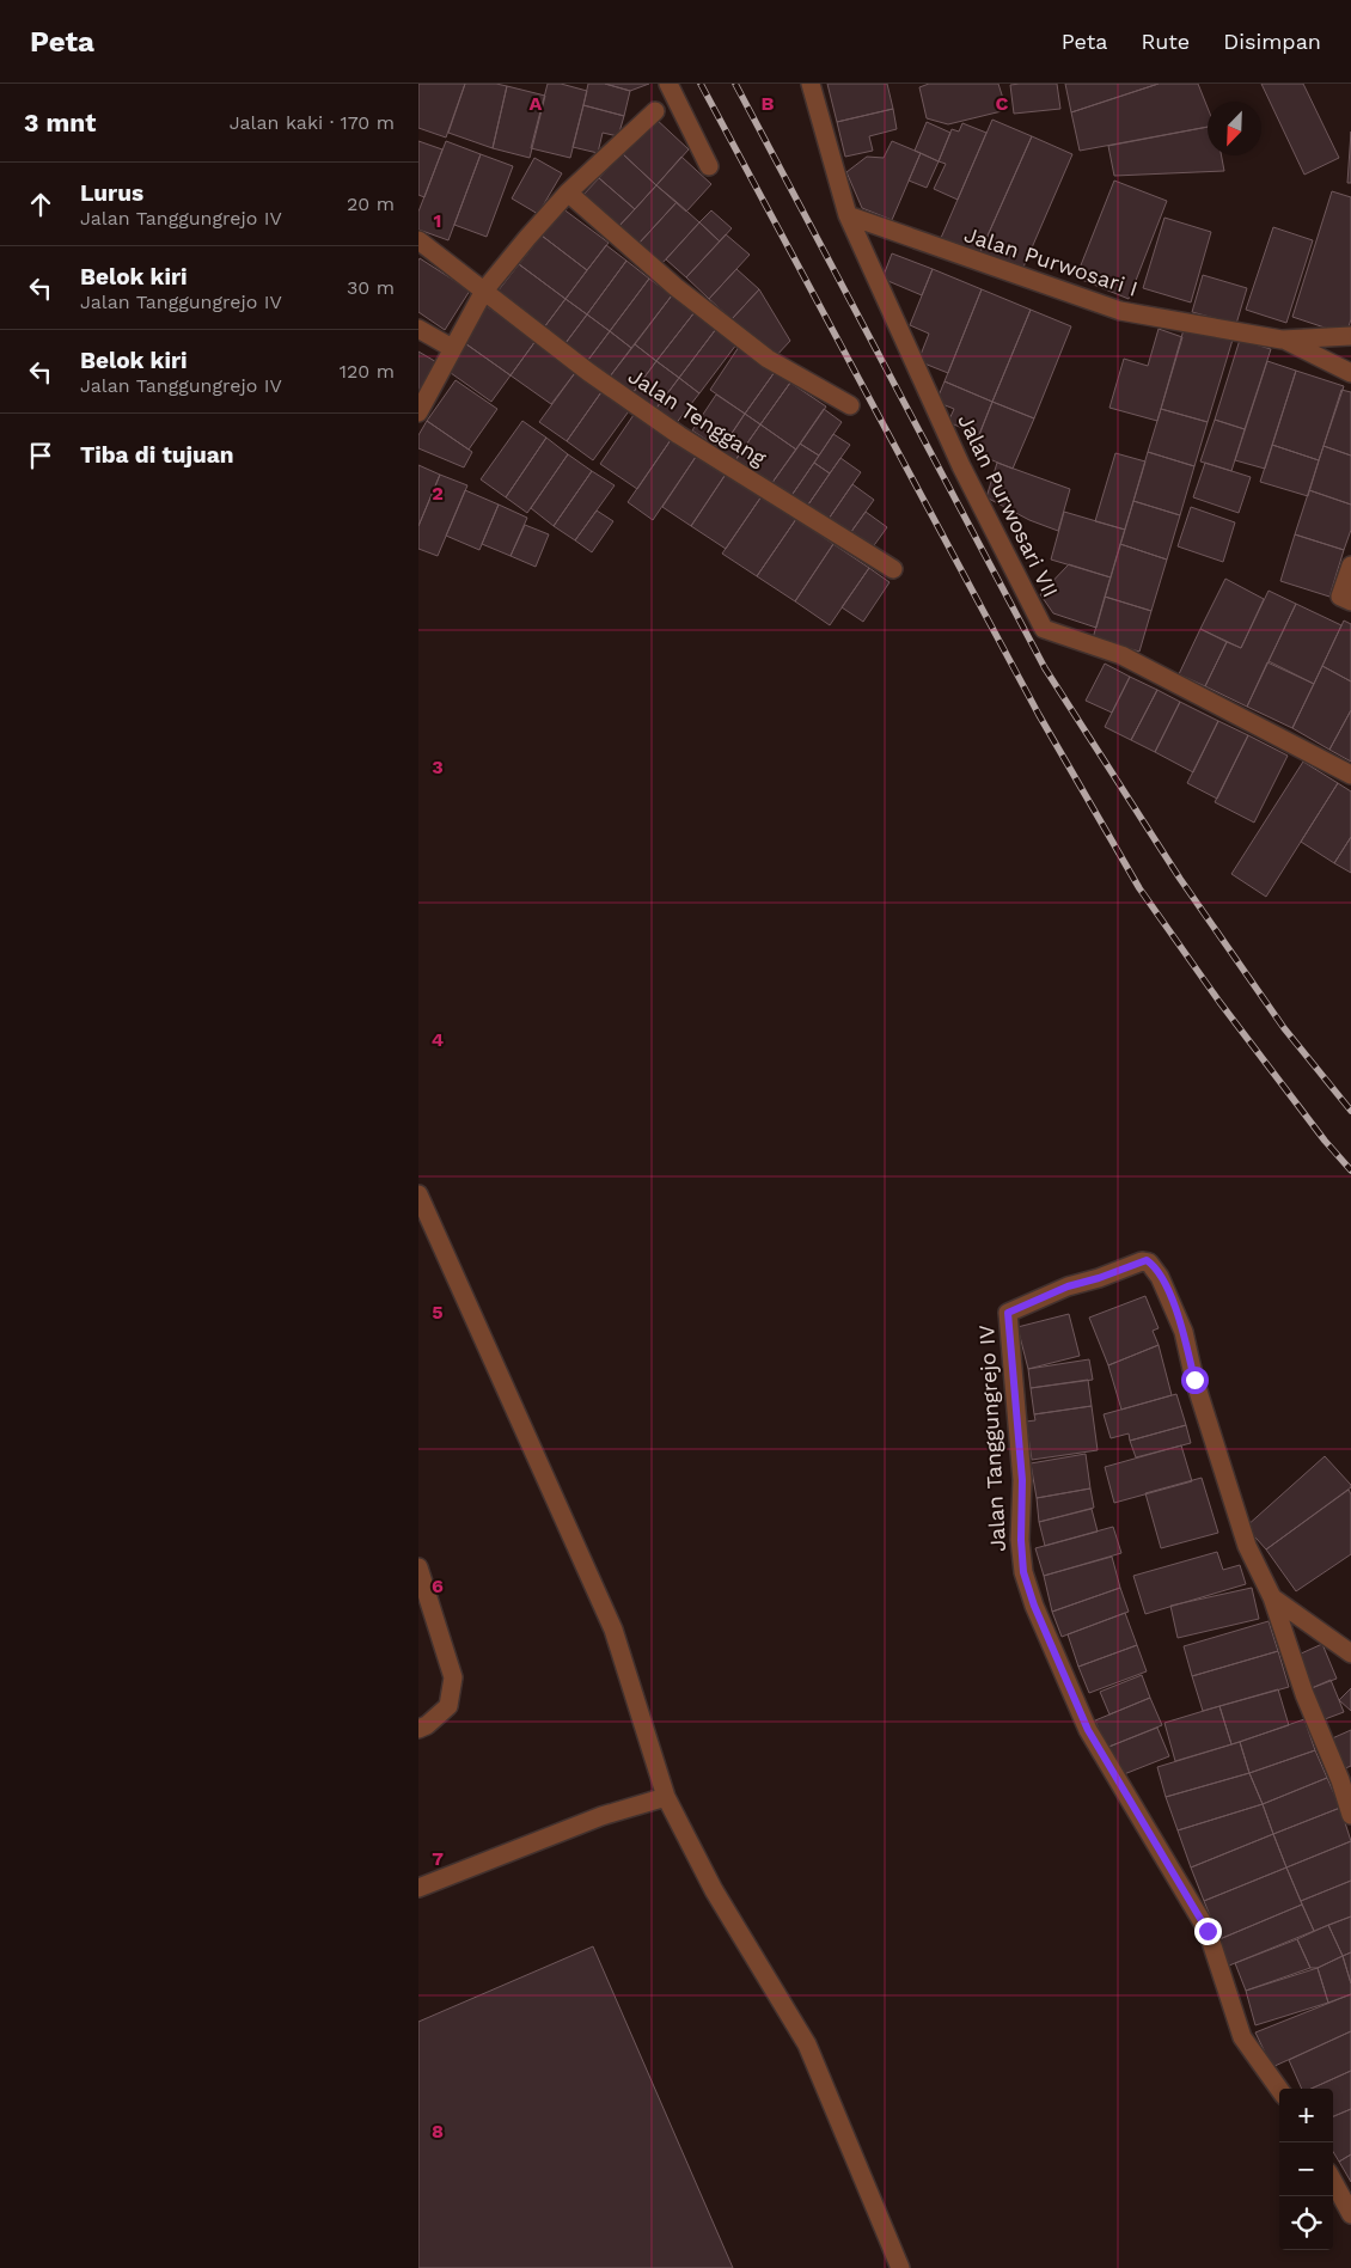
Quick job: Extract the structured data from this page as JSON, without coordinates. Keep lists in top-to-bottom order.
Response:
{
  "streets": {
    "street": [
      "Jalan Purwosari I",
      "Jalan Tenggang",
      "Jalan Purwosari VII",
      "Jalan Tanggungrejo IV"
    ]
  },
  "crossings": [
    ["Jalan Purwosari I", "Jalan Purwosari VII"]
  ],
  "north": "bottom left",
  "page": {
    "header": "Peta",
    "nav": ["Peta", "Rute", "Disimpan"],
    "heading": ["3 mnt", "Jalan kaki · 170 m"],
    "list": [
      ["Lurus", "Jalan Tanggungrejo IV", "20 m"],
      ["Belok kiri", "Jalan Tanggungrejo IV", "30 m"],
      ["Belok kiri", "Jalan Tanggungrejo IV", "120 m"],
      "Tiba di tujuan"
    ],
    "map_buttons": ["+", "−"]
  },
  "grid": {
    "columns": ["A", "B", "C"],
    "rows": [
      "1",
      "2",
      "3",
      "4",
      "5",
      "6",
      "7",
      "8"
    ]
  }
}
